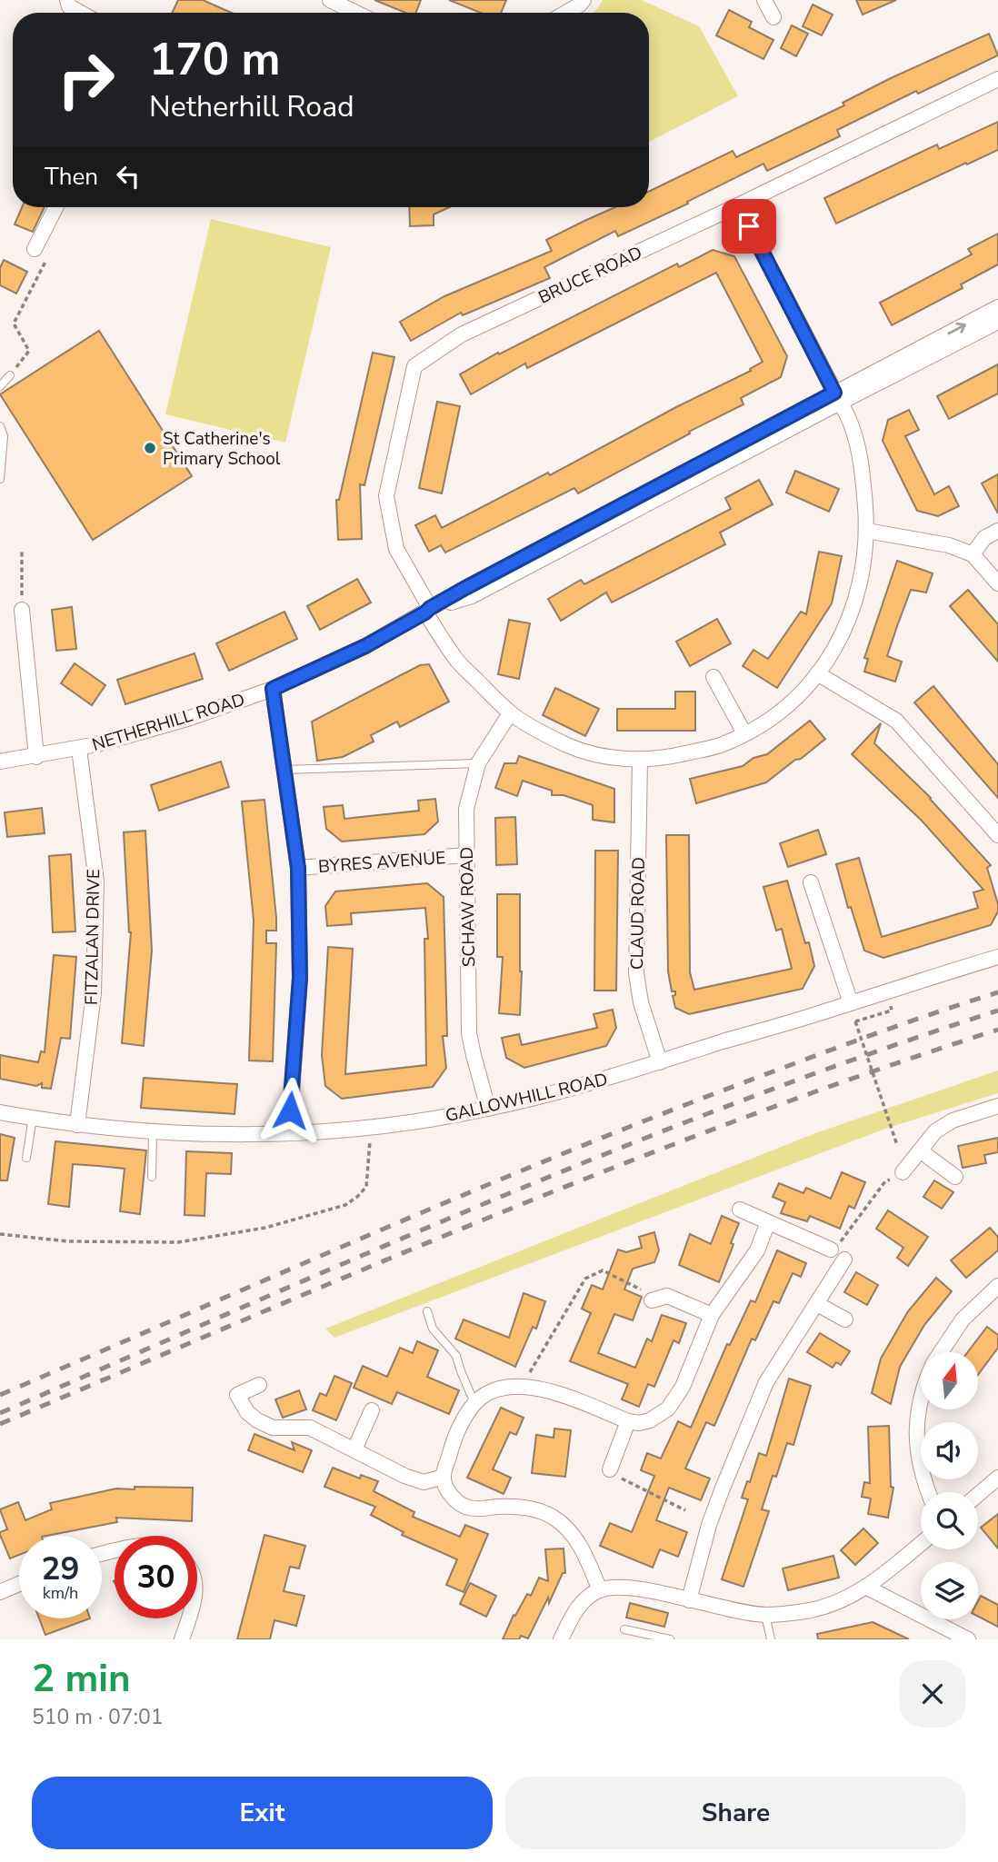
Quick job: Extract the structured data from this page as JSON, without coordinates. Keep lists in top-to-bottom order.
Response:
{
  "streets": {
    "street": [
      "BRUCE ROAD",
      "NETHERHILL ROAD",
      "BYRES AVENUE",
      "SCHAW ROAD",
      "CLAUD ROAD",
      "FITZALAN DRIVE",
      "GALLOWHILL ROAD"
    ]
  },
  "crossings": [
    ["BRUCE ROAD", "NETHERHILL ROAD"],
    ["BRUCE ROAD", "SCHAW ROAD"],
    ["BRUCE ROAD", "CLAUD ROAD"],
    ["NETHERHILL ROAD", "FITZALAN DRIVE"],
    ["BYRES AVENUE", "SCHAW ROAD"],
    ["SCHAW ROAD", "GALLOWHILL ROAD"],
    ["CLAUD ROAD", "GALLOWHILL ROAD"],
    ["FITZALAN DRIVE", "GALLOWHILL ROAD"]
  ],
  "places": ["St Catherine's Primary School"],
  "north": "top",
  "page": {
    "turn": ["170 m", "Netherhill Road"],
    "then": "Then",
    "speed": "29 km/h",
    "limit": "30",
    "heading": ["2 min", "510 m · 07:01"],
    "buttons": ["Exit", "Share"]
  }
}
